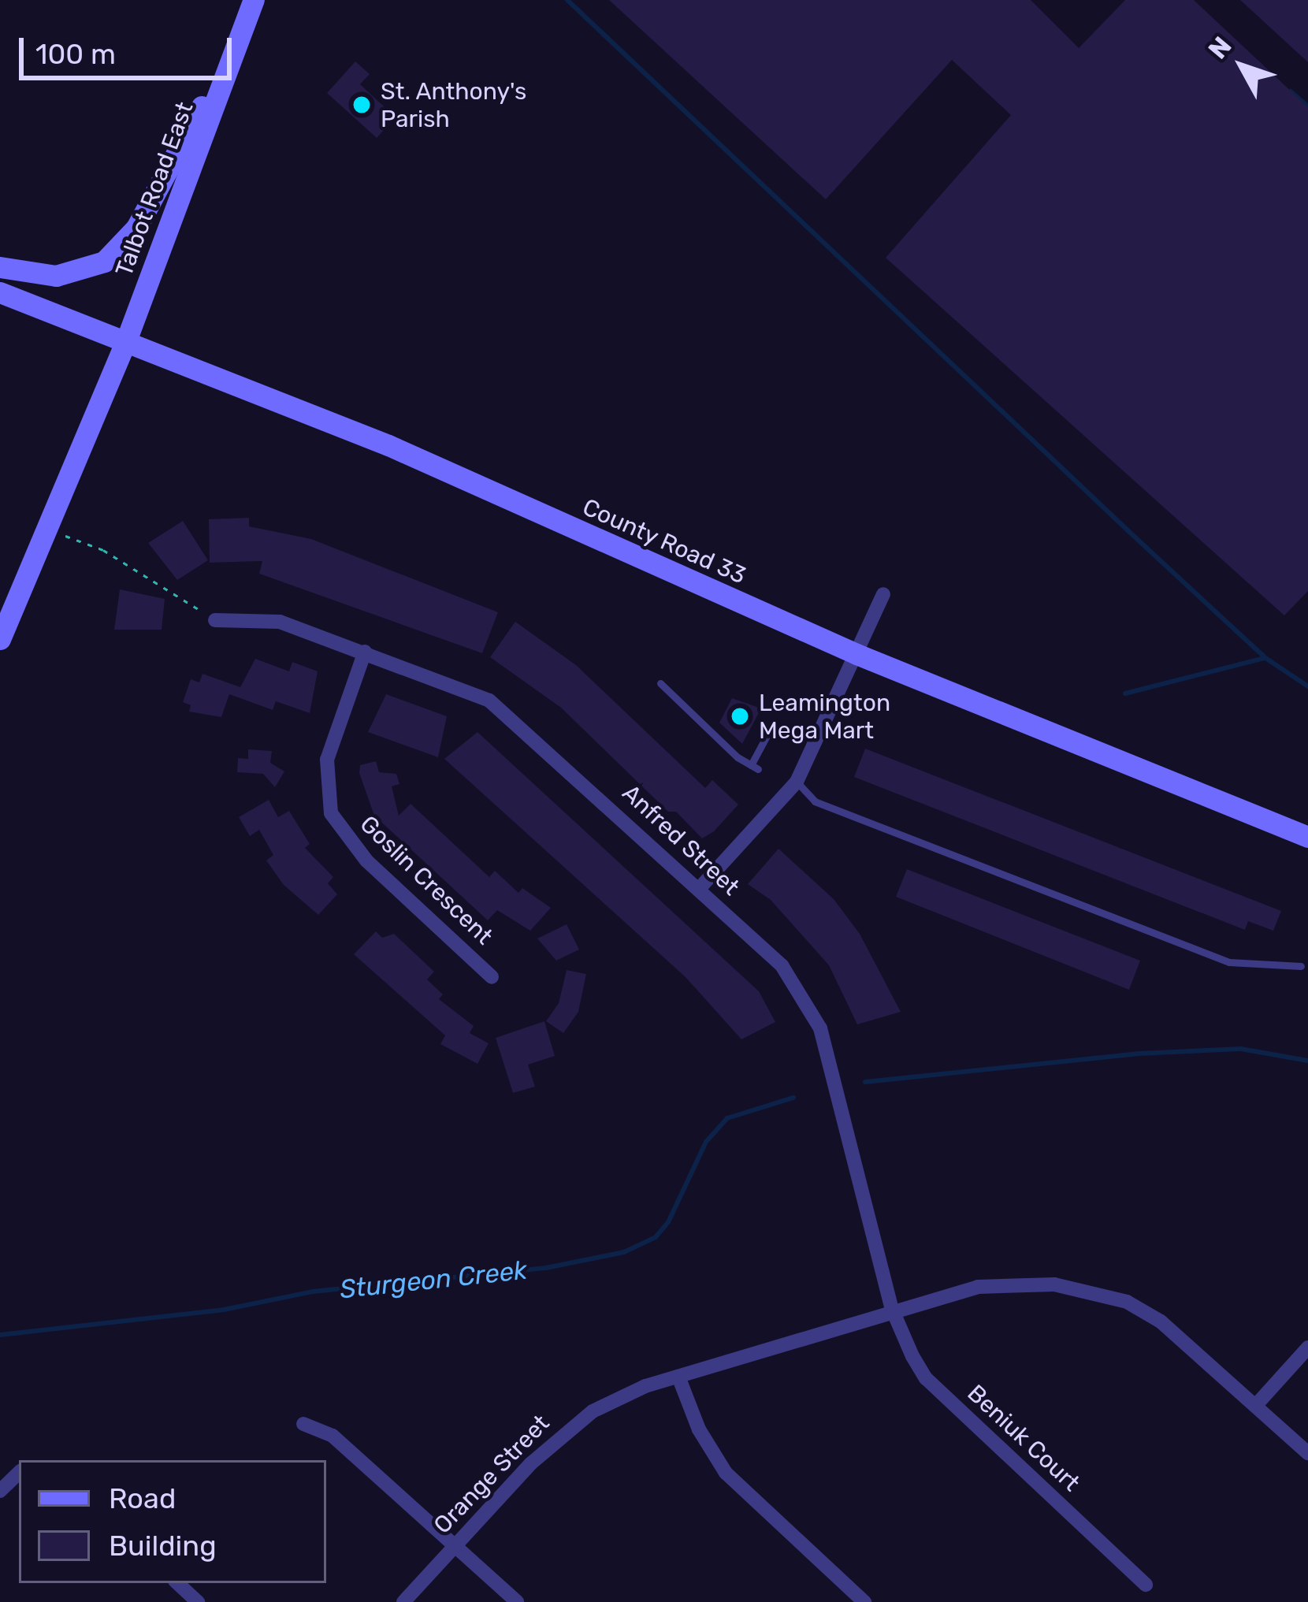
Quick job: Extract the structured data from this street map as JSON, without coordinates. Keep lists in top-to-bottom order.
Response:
{
  "streets": {
    "main road": ["Talbot Road East", "County Road 33"],
    "street": [
      "Anfred Street",
      "Goslin Crescent",
      "Beniuk Court",
      "Orange Street"
    ]
  },
  "crossings": [
    ["Talbot Road East", "County Road 33"],
    ["Anfred Street", "Goslin Crescent"],
    ["Anfred Street", "Beniuk Court"],
    ["Anfred Street", "Orange Street"],
    ["Beniuk Court", "Orange Street"]
  ],
  "water": ["Sturgeon Creek"],
  "places": ["St. Anthony's Parish", "Leamington Mega Mart"],
  "legend": ["Road", "Building"],
  "scale_bar": "100 m",
  "north": "top left"
}
